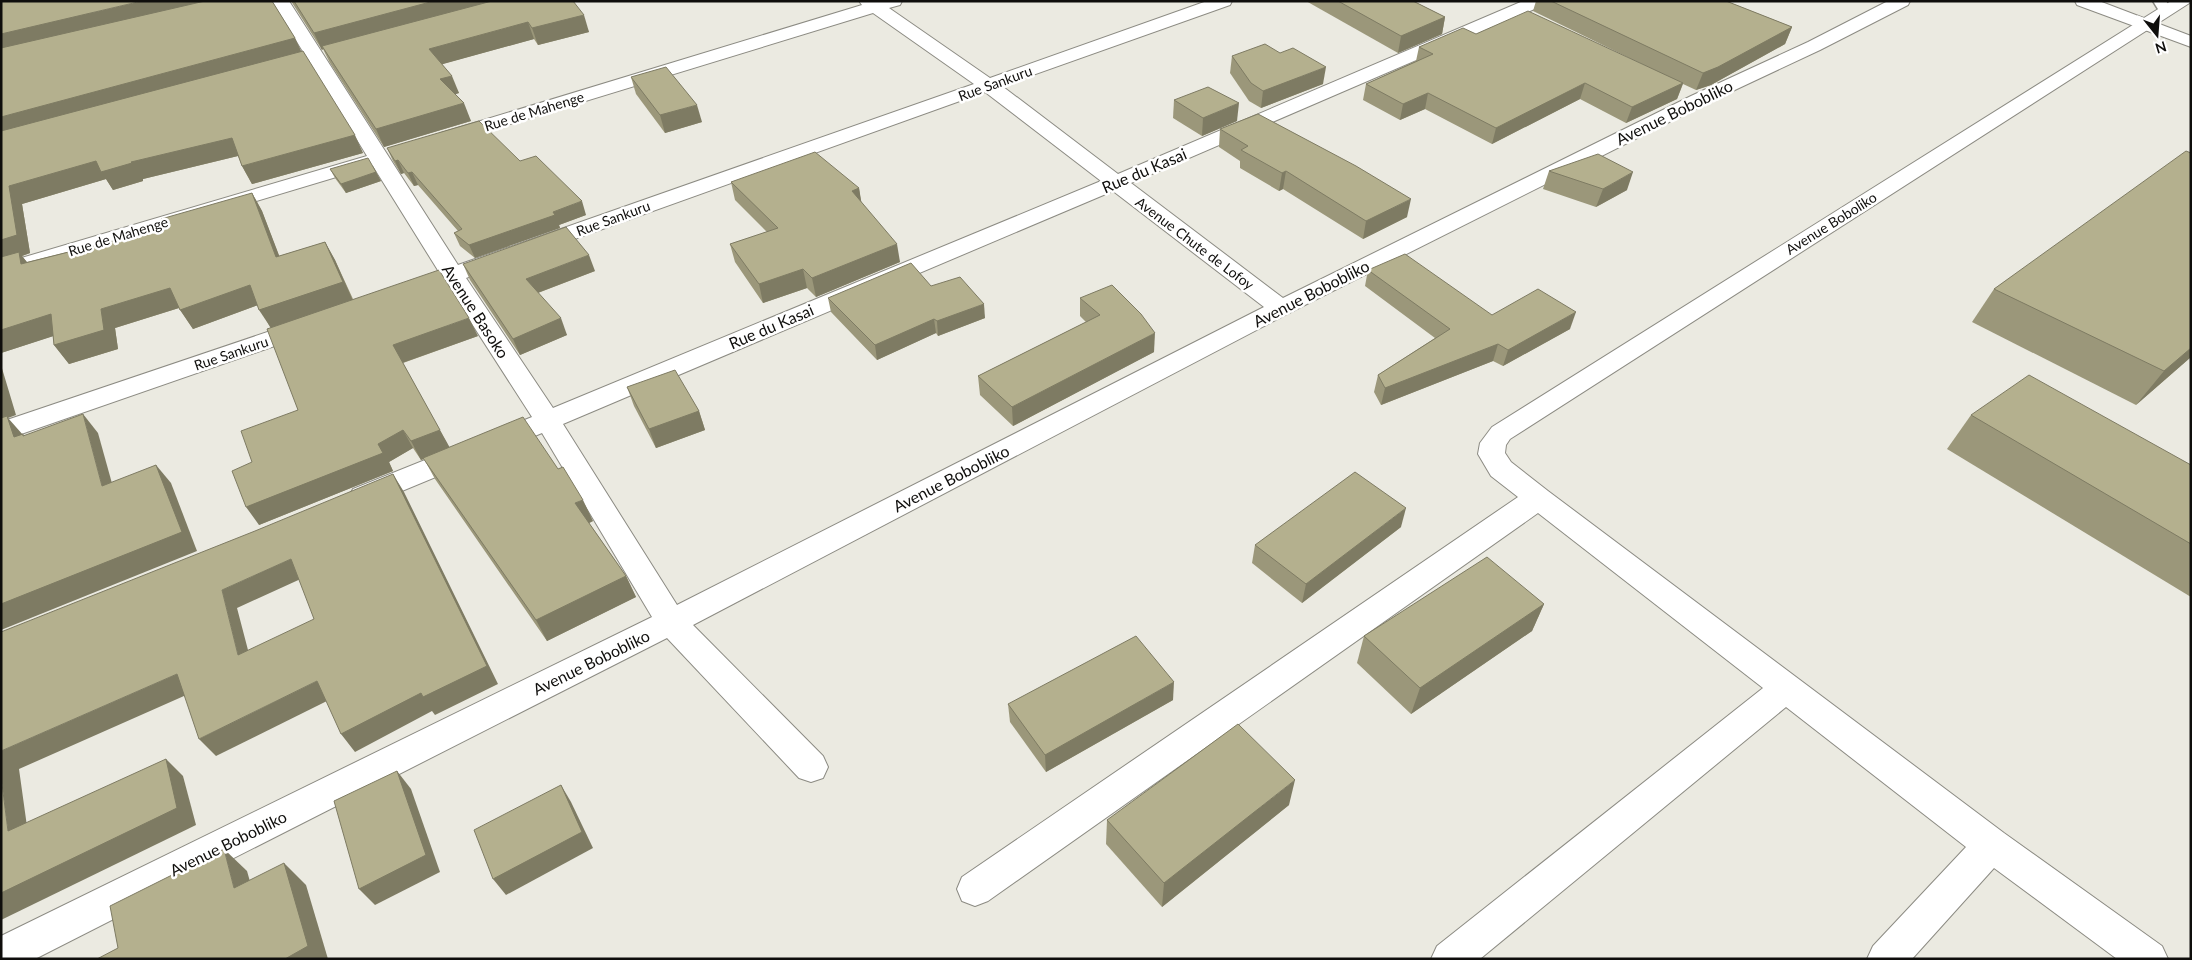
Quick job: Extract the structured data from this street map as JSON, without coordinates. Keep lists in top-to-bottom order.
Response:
{
  "streets": {
    "street": [
      "Rue Sankuru",
      "Rue de Mahenge",
      "Avenue Bobobliko",
      "Rue du Kasai",
      "Avenue Boboliko",
      "Avenue Chute de Lofoy",
      "Avenue Basoko"
    ]
  },
  "crossings": [
    ["Rue Sankuru", "Avenue Chute de Lofoy"],
    ["Rue Sankuru", "Avenue Basoko"],
    ["Rue de Mahenge", "Avenue Chute de Lofoy"],
    ["Rue de Mahenge", "Avenue Basoko"],
    ["Avenue Bobobliko", "Avenue Chute de Lofoy"],
    ["Avenue Bobobliko", "Avenue Basoko"],
    ["Rue du Kasai", "Avenue Chute de Lofoy"],
    ["Rue du Kasai", "Avenue Basoko"]
  ],
  "north": "bottom"
}
